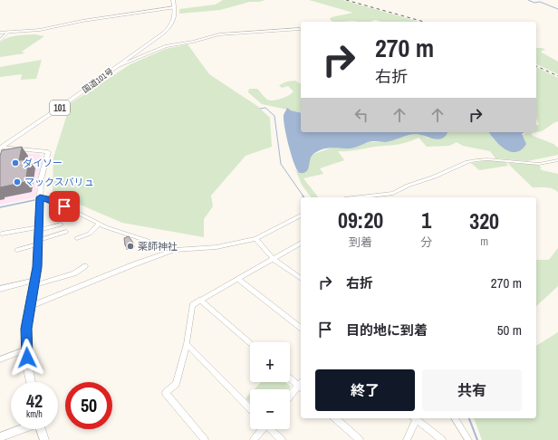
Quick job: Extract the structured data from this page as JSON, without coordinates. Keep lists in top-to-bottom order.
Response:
{
  "streets": {
    "highway": ["国道101号", "101"]
  },
  "places": ["ダイソー", "マックスバリュ", "薬師神社"],
  "page": {
    "turn": ["270 m", "右折"],
    "eta": [
      "09:20",
      "到着",
      "1",
      "分",
      "320",
      "m"
    ],
    "list": [
      {
        "name": "右折",
        "value": "270 m"
      },
      {
        "name": "目的地に到着",
        "value": "50 m"
      }
    ],
    "map_buttons": ["+", "−"],
    "buttons": ["終了", "共有"],
    "speed": "42 km/h",
    "limit": "50"
  }
}
